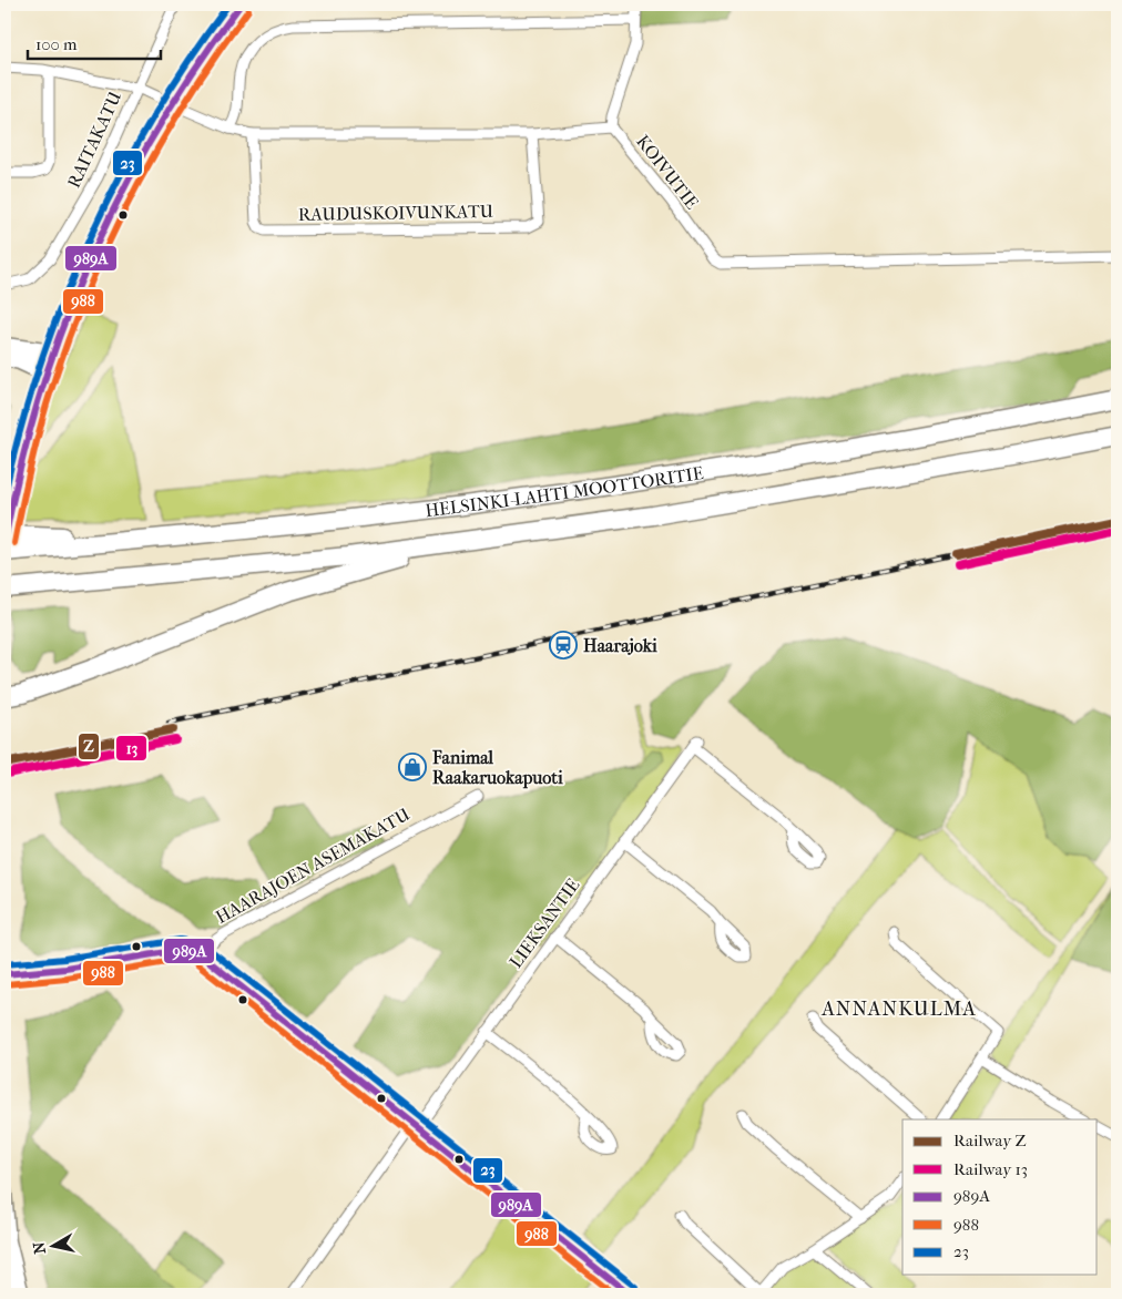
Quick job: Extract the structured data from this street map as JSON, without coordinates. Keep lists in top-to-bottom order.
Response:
{
  "streets": {
    "highway": ["HELSINKI-LAHTI MOOTTORITIE"],
    "street": [
      "RAITAKATU",
      "KOIVUTIE",
      "RAUDUSKOIVUNKATU",
      "HAARAJOEN ASEMAKATU",
      "LIEKSANTIE"
    ]
  },
  "crossings": [
    ["RAITAKATU", "KOIVUTIE"],
    ["KOIVUTIE", "RAUDUSKOIVUNKATU"]
  ],
  "districts": ["ANNANKULMA"],
  "places": {
    "station": ["Haarajoki"],
    "shop": ["Fanimal Raakaruokapuoti"]
  },
  "lines": [
    "transit line 989A",
    "transit line 23",
    "transit line 988",
    "rail line Z",
    "rail line 13"
  ],
  "legend": [
    "Railway Z",
    "Railway 13",
    "989A",
    "988",
    "23"
  ],
  "scale_bar": "100 m",
  "north": "left"
}
